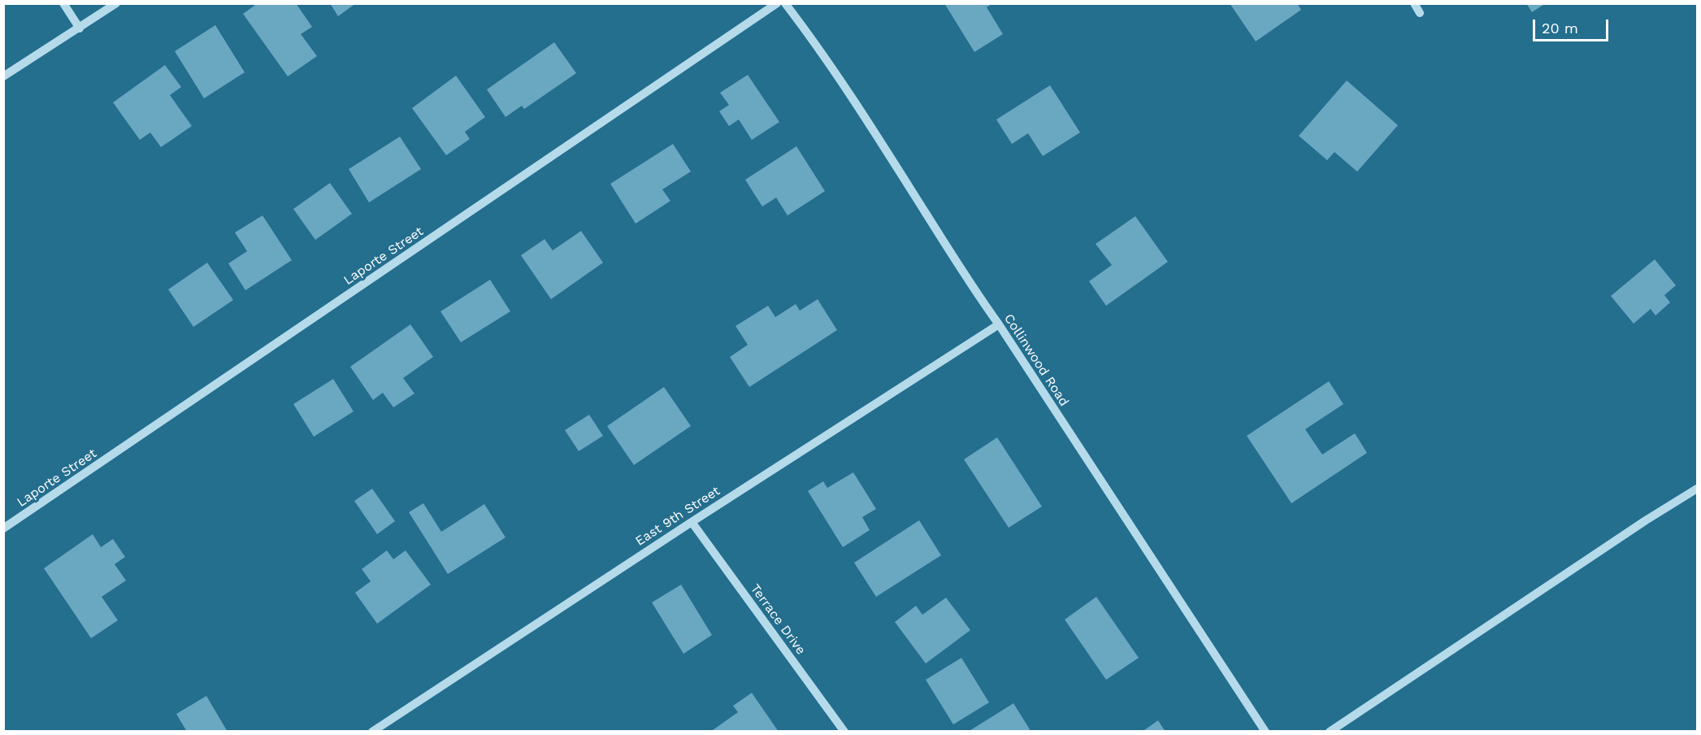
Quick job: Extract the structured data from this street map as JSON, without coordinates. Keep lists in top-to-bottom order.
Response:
{
  "streets": {
    "street": [
      "Laporte Street",
      "Collinwood Road",
      "East 9th Street",
      "Terrace Drive"
    ]
  },
  "crossings": [
    ["Collinwood Road", "East 9th Street"],
    ["East 9th Street", "Terrace Drive"]
  ],
  "scale_bar": "20 m"
}
